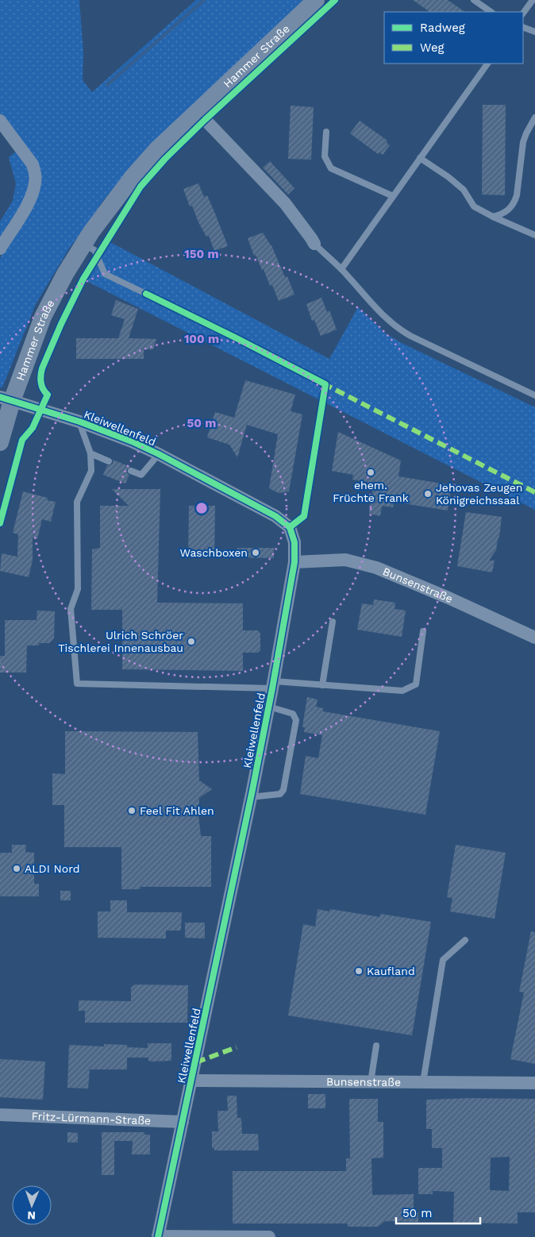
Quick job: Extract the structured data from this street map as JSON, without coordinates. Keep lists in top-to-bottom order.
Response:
{
  "streets": {
    "main road": ["Hammer Straße"],
    "street": ["Kleiwellenfeld", "Bunsenstraße", "Fritz-Lürmann-Straße"]
  },
  "crossings": [
    ["Hammer Straße", "Kleiwellenfeld"],
    ["Kleiwellenfeld", "Bunsenstraße"],
    ["Kleiwellenfeld", "Fritz-Lürmann-Straße"]
  ],
  "places": [
    "ehem. Früchte Frank",
    "Jehovas Zeugen Königreichssaal",
    "Waschboxen",
    "Ulrich Schröer Tischlerei Innenausbau",
    "Feel Fit Ahlen",
    "ALDI Nord",
    "Kaufland"
  ],
  "legend": ["Radweg", "Weg"],
  "scale_bar": "50 m",
  "north": "bottom",
  "rings": ["150 m", "100 m", "50 m"]
}
